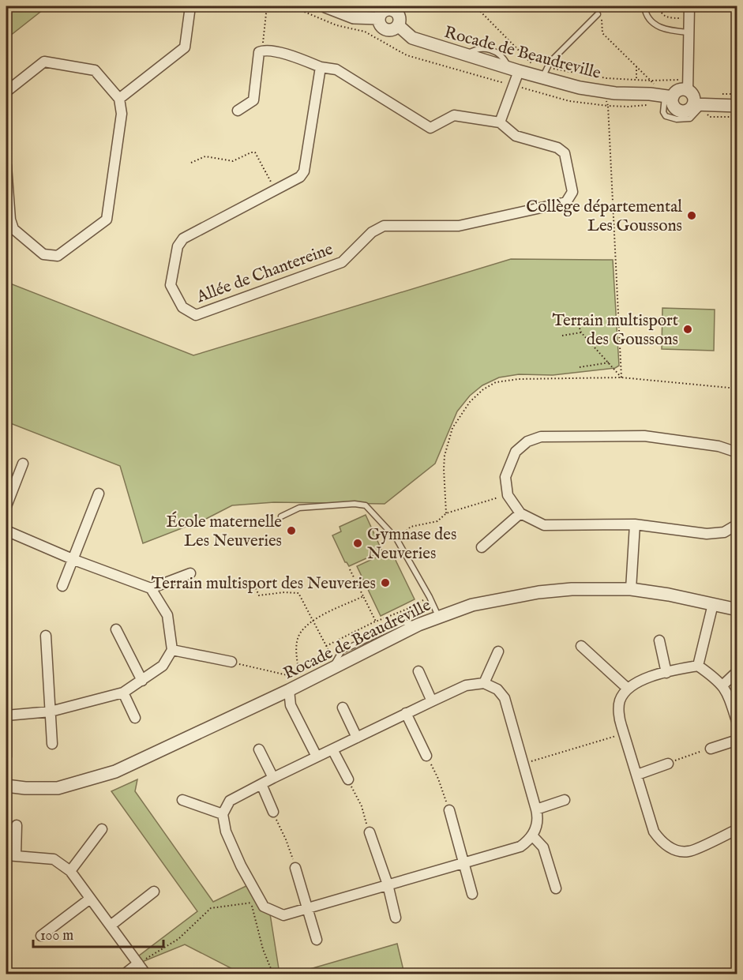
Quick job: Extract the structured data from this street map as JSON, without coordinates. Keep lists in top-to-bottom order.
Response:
{
  "streets": {
    "street": ["Rocade de Beaudreville", "Allée de Chantereine"]
  },
  "places": [
    "Collège départemental Les Goussons",
    "Terrain multisport des Goussons",
    "École maternelle Les Neuveries",
    "Gymnase des Neuveries",
    "Terrain multisport des Neuveries"
  ],
  "scale_bar": "100 m"
}
